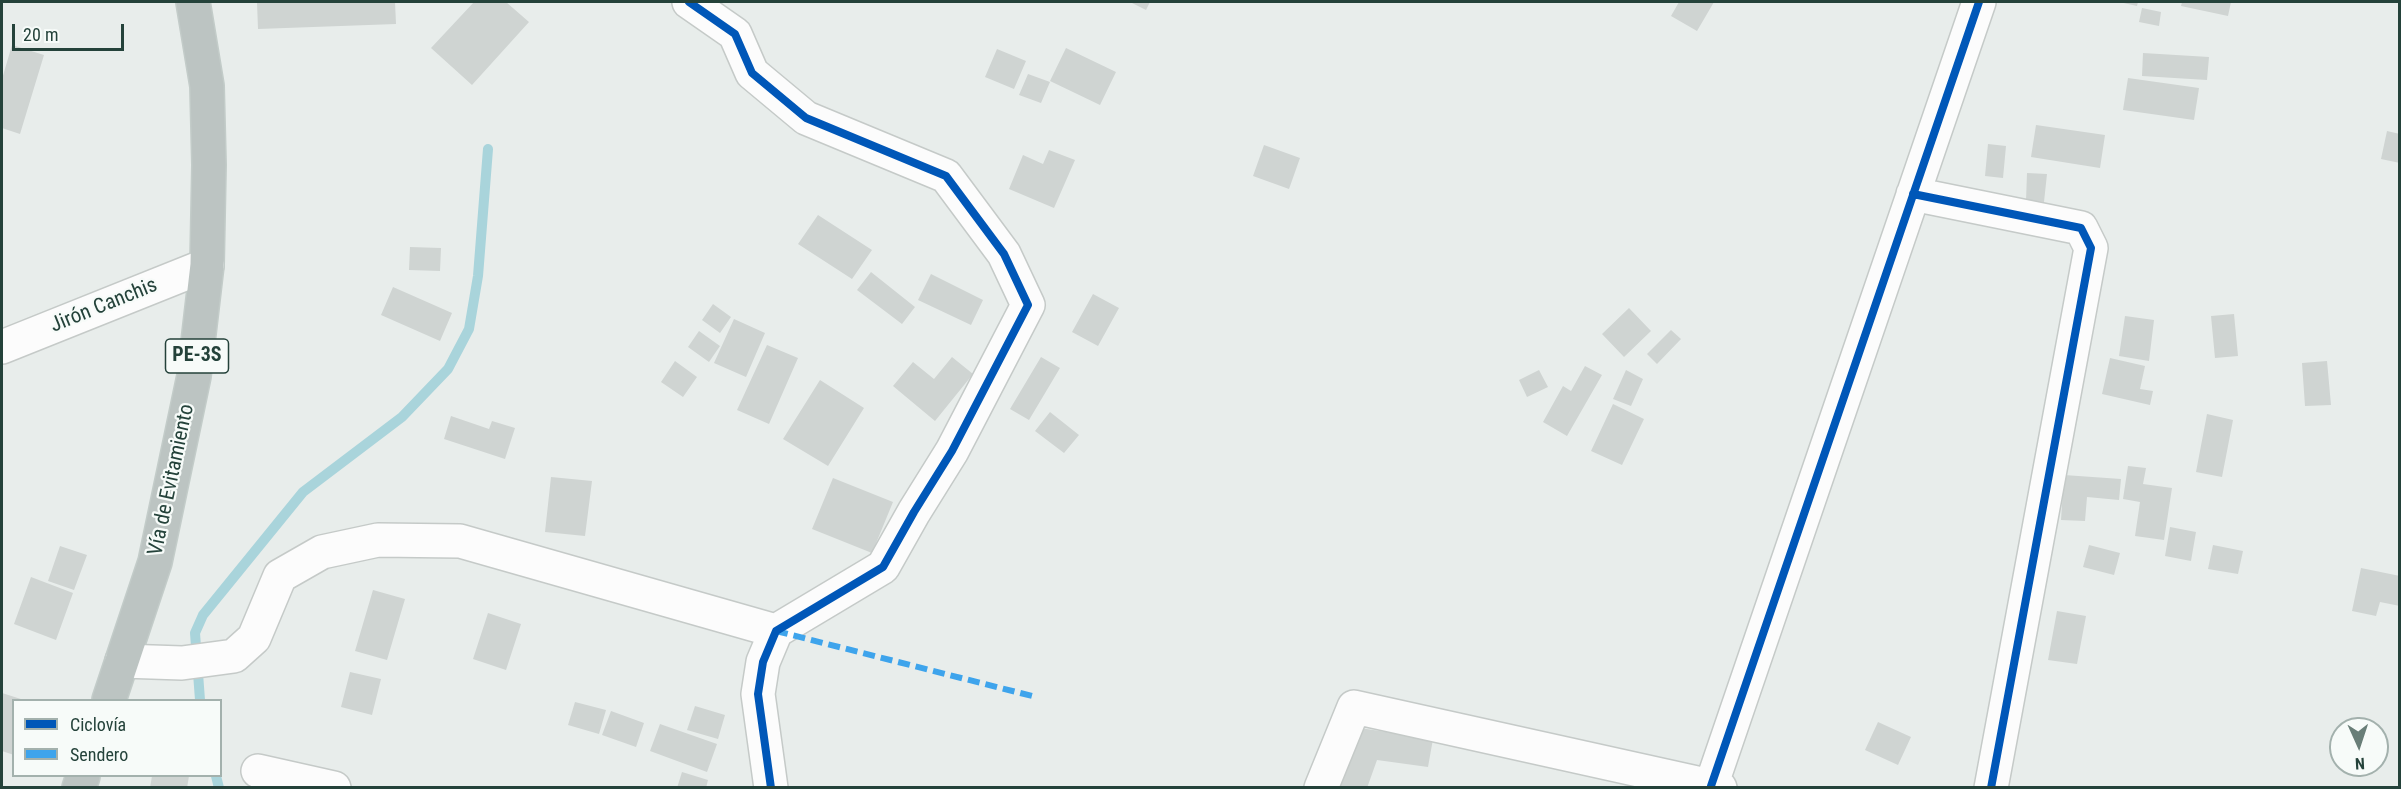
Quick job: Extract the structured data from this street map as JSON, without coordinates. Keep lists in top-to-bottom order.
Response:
{
  "streets": {
    "highway": ["PE-3S", "Vía de Evitamiento"],
    "street": ["Jirón Canchis"]
  },
  "crossings": [
    ["Jirón Canchis", "Vía de Evitamiento"]
  ],
  "legend": ["Ciclovía", "Sendero"],
  "scale_bar": "20 m",
  "north": "bottom"
}
